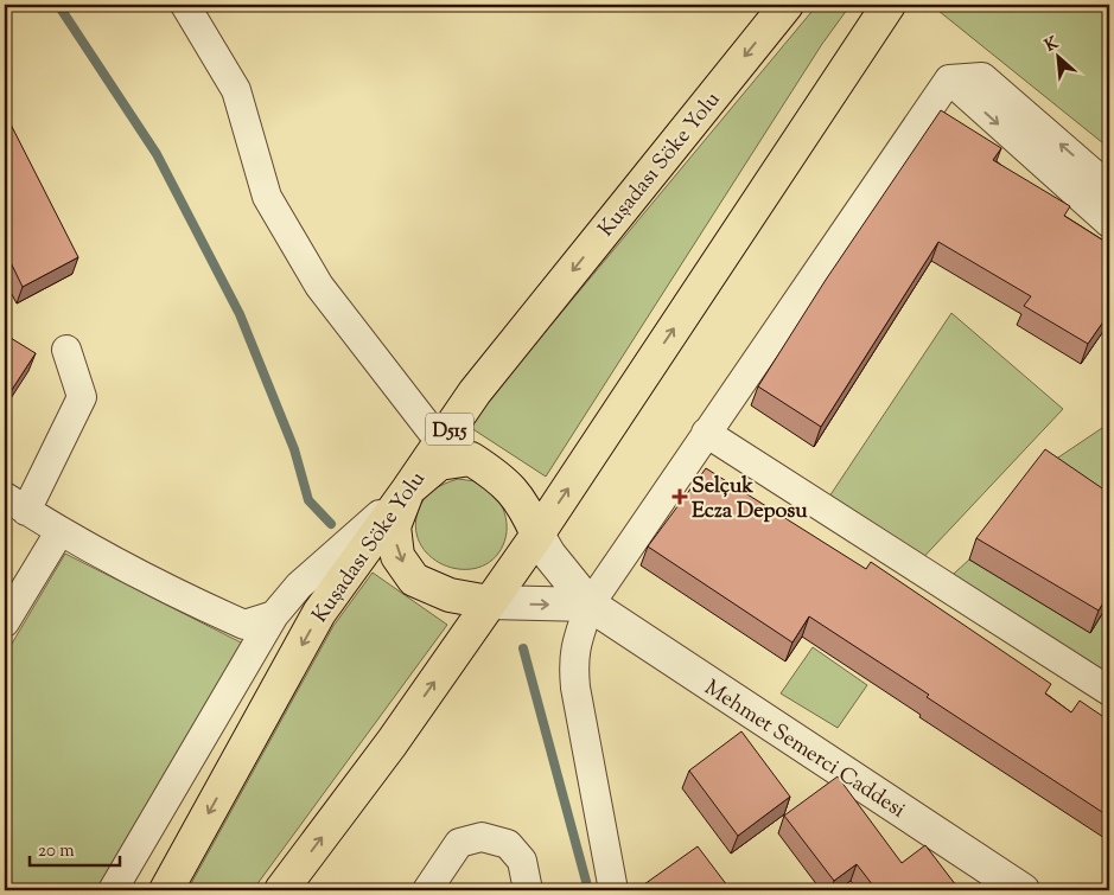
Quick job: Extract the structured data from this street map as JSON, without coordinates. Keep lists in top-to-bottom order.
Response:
{
  "streets": {
    "highway": ["Kuşadası Söke Yolu", "D515"],
    "street": ["Mehmet Semerci Caddesi"]
  },
  "crossings": [
    ["Kuşadası Söke Yolu", "Mehmet Semerci Caddesi"]
  ],
  "places": {
    "health": ["Selçuk Ecza Deposu"]
  },
  "scale_bar": "20 m",
  "north": "top left"
}
